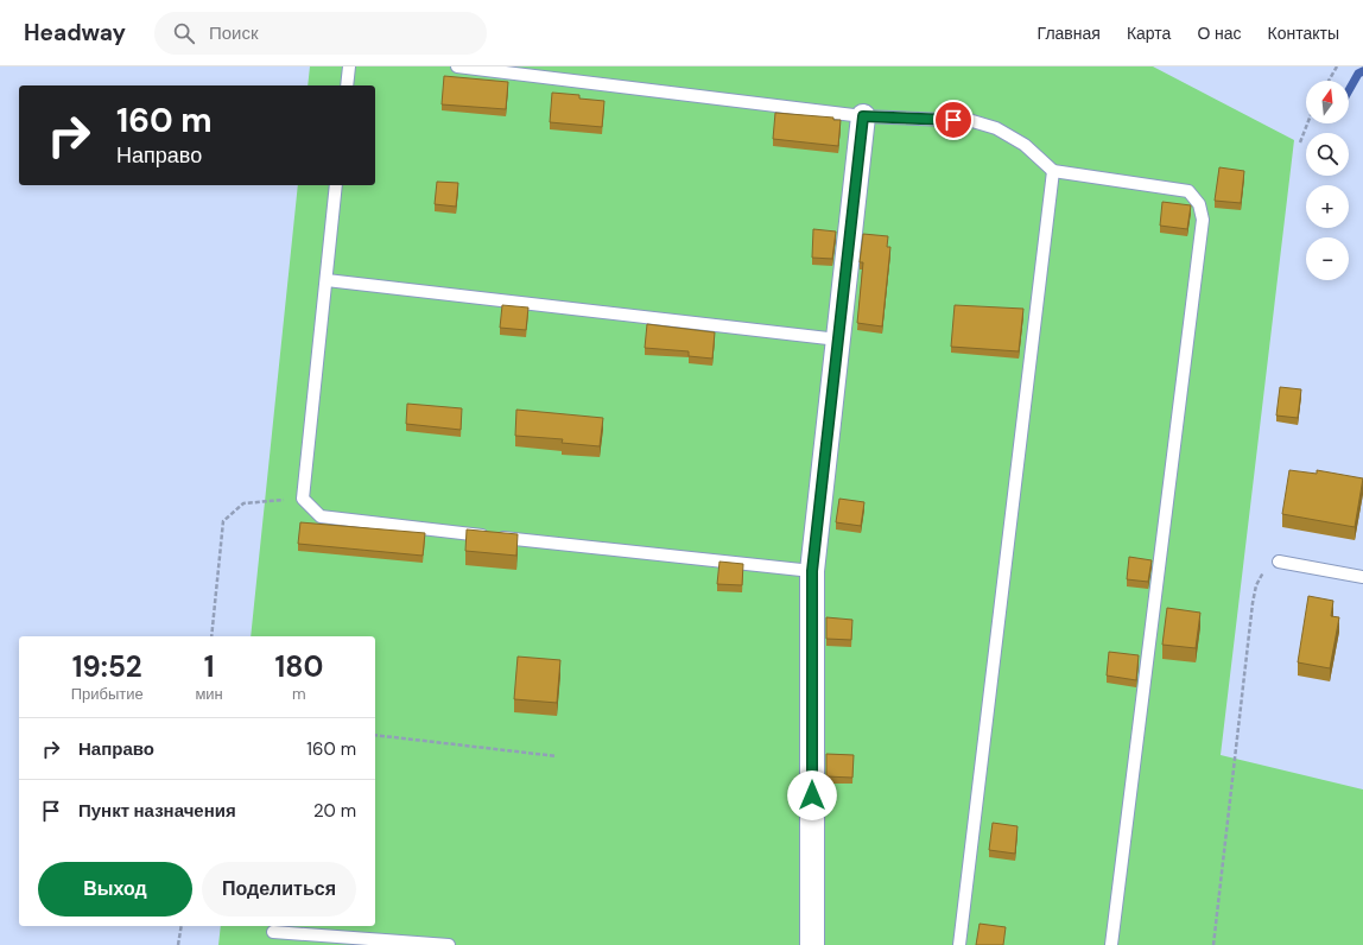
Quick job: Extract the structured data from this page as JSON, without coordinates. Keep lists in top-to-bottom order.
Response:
{
  "north": "top",
  "page": {
    "header": "Headway",
    "search": "Поиск",
    "nav": [
      "Главная",
      "Карта",
      "О нас",
      "Контакты"
    ],
    "map_buttons": ["+", "−"],
    "turn": ["160 m", "Направо"],
    "eta": [
      "19:52",
      "Прибытие",
      "1",
      "мин",
      "180",
      "m"
    ],
    "list": [
      {
        "name": "Направо",
        "value": "160 m"
      },
      {
        "name": "Пункт назначения",
        "value": "20 m"
      }
    ],
    "buttons": ["Выход", "Поделиться"]
  }
}
